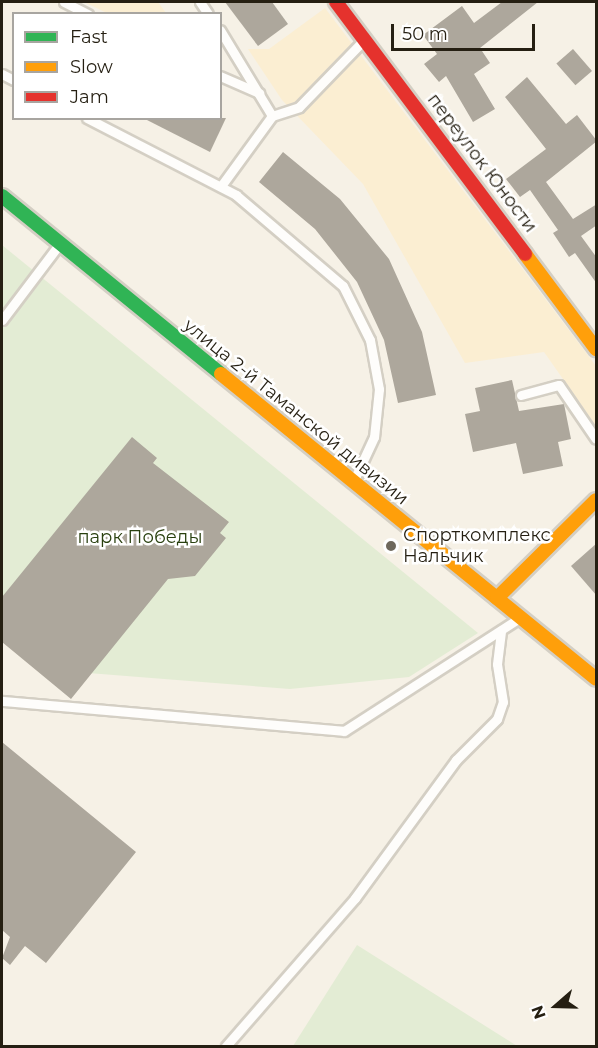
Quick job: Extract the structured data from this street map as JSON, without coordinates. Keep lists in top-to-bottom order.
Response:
{
  "streets": {
    "main road": ["переулок Юности", "улица 2-й Таманской дивизии"]
  },
  "parks": ["парк Победы"],
  "places": ["Спорткомплекс Нальчик"],
  "legend": ["Fast", "Slow", "Jam"],
  "scale_bar": "50 m",
  "north": "left"
}
